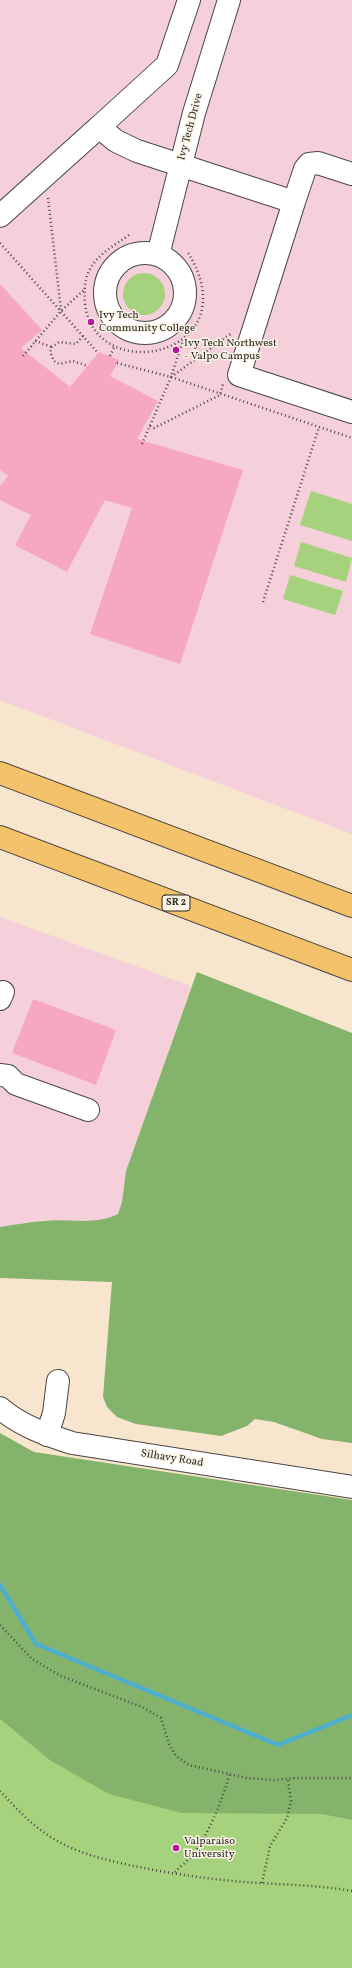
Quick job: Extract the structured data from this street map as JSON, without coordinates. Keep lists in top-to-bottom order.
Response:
{
  "streets": {
    "highway": ["SR 2"],
    "street": ["Ivy Tech Drive", "Silhavy Road"]
  },
  "places": ["Ivy Tech Community College", "Ivy Tech Northwest - Valpo Campus", "Valparaiso University"]
}
